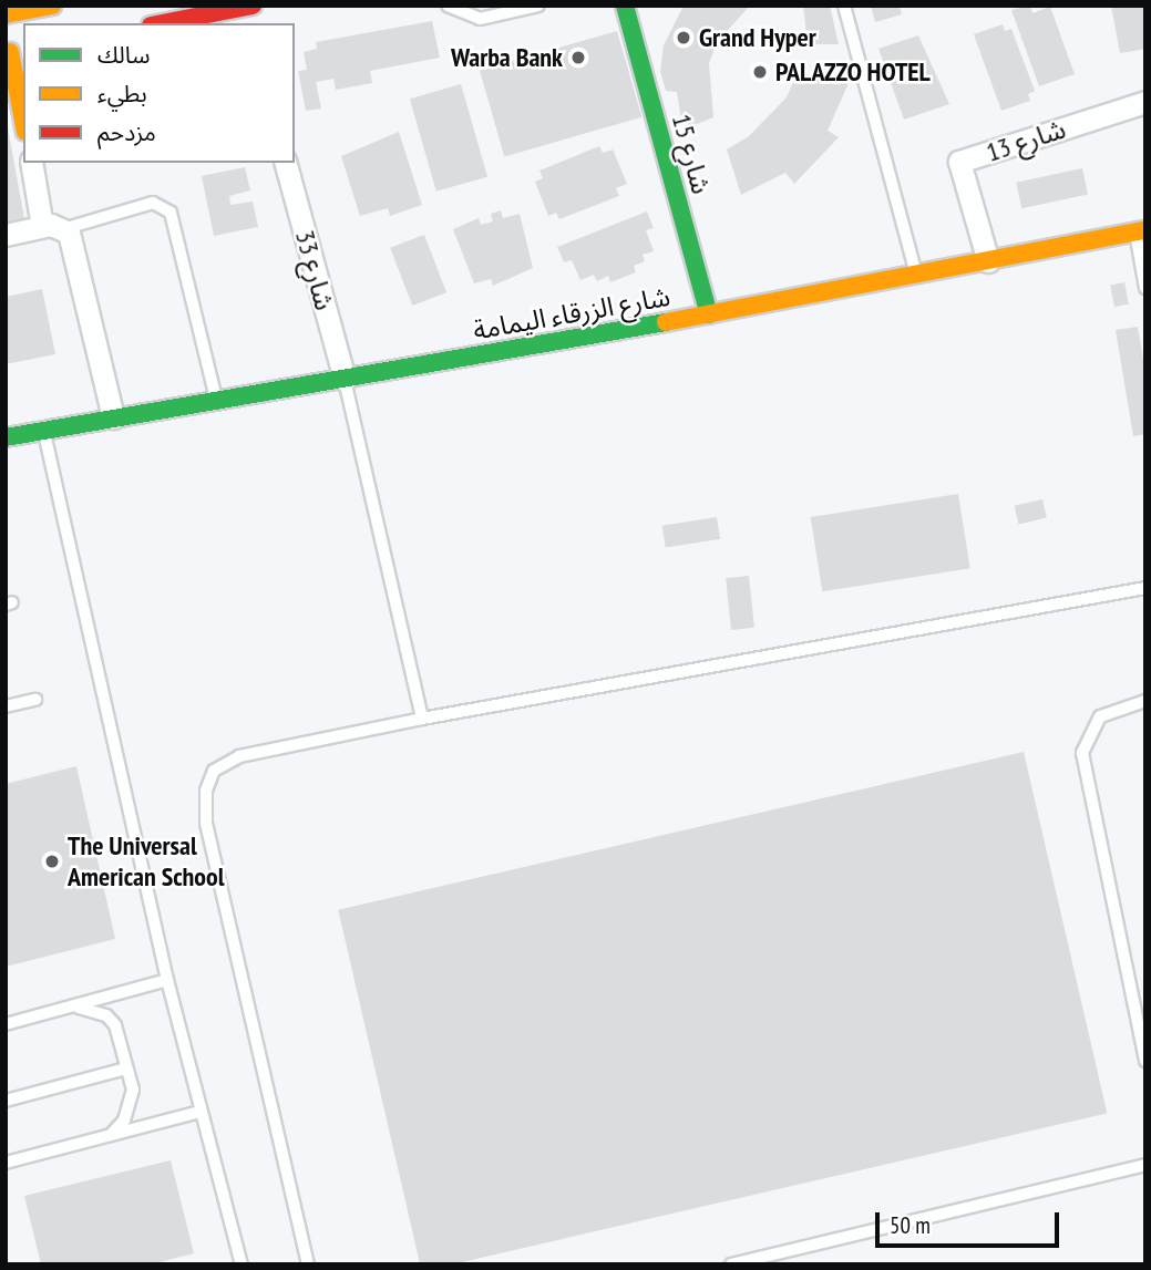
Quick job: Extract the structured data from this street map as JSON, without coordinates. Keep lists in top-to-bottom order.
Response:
{
  "streets": {
    "street": [
      "شارع 13",
      "شارع 15",
      "شارع 33",
      "شارع الزرقاء اليمامة"
    ]
  },
  "crossings": [
    ["شارع 13", "شارع الزرقاء اليمامة"],
    ["شارع 15", "شارع الزرقاء اليمامة"],
    ["شارع 33", "شارع الزرقاء اليمامة"]
  ],
  "places": [
    "Grand Hyper",
    "Warba Bank",
    "PALAZZO HOTEL",
    "The Universal American School"
  ],
  "legend": ["سالك", "بطيء", "مزدحم"],
  "scale_bar": "50 m"
}
